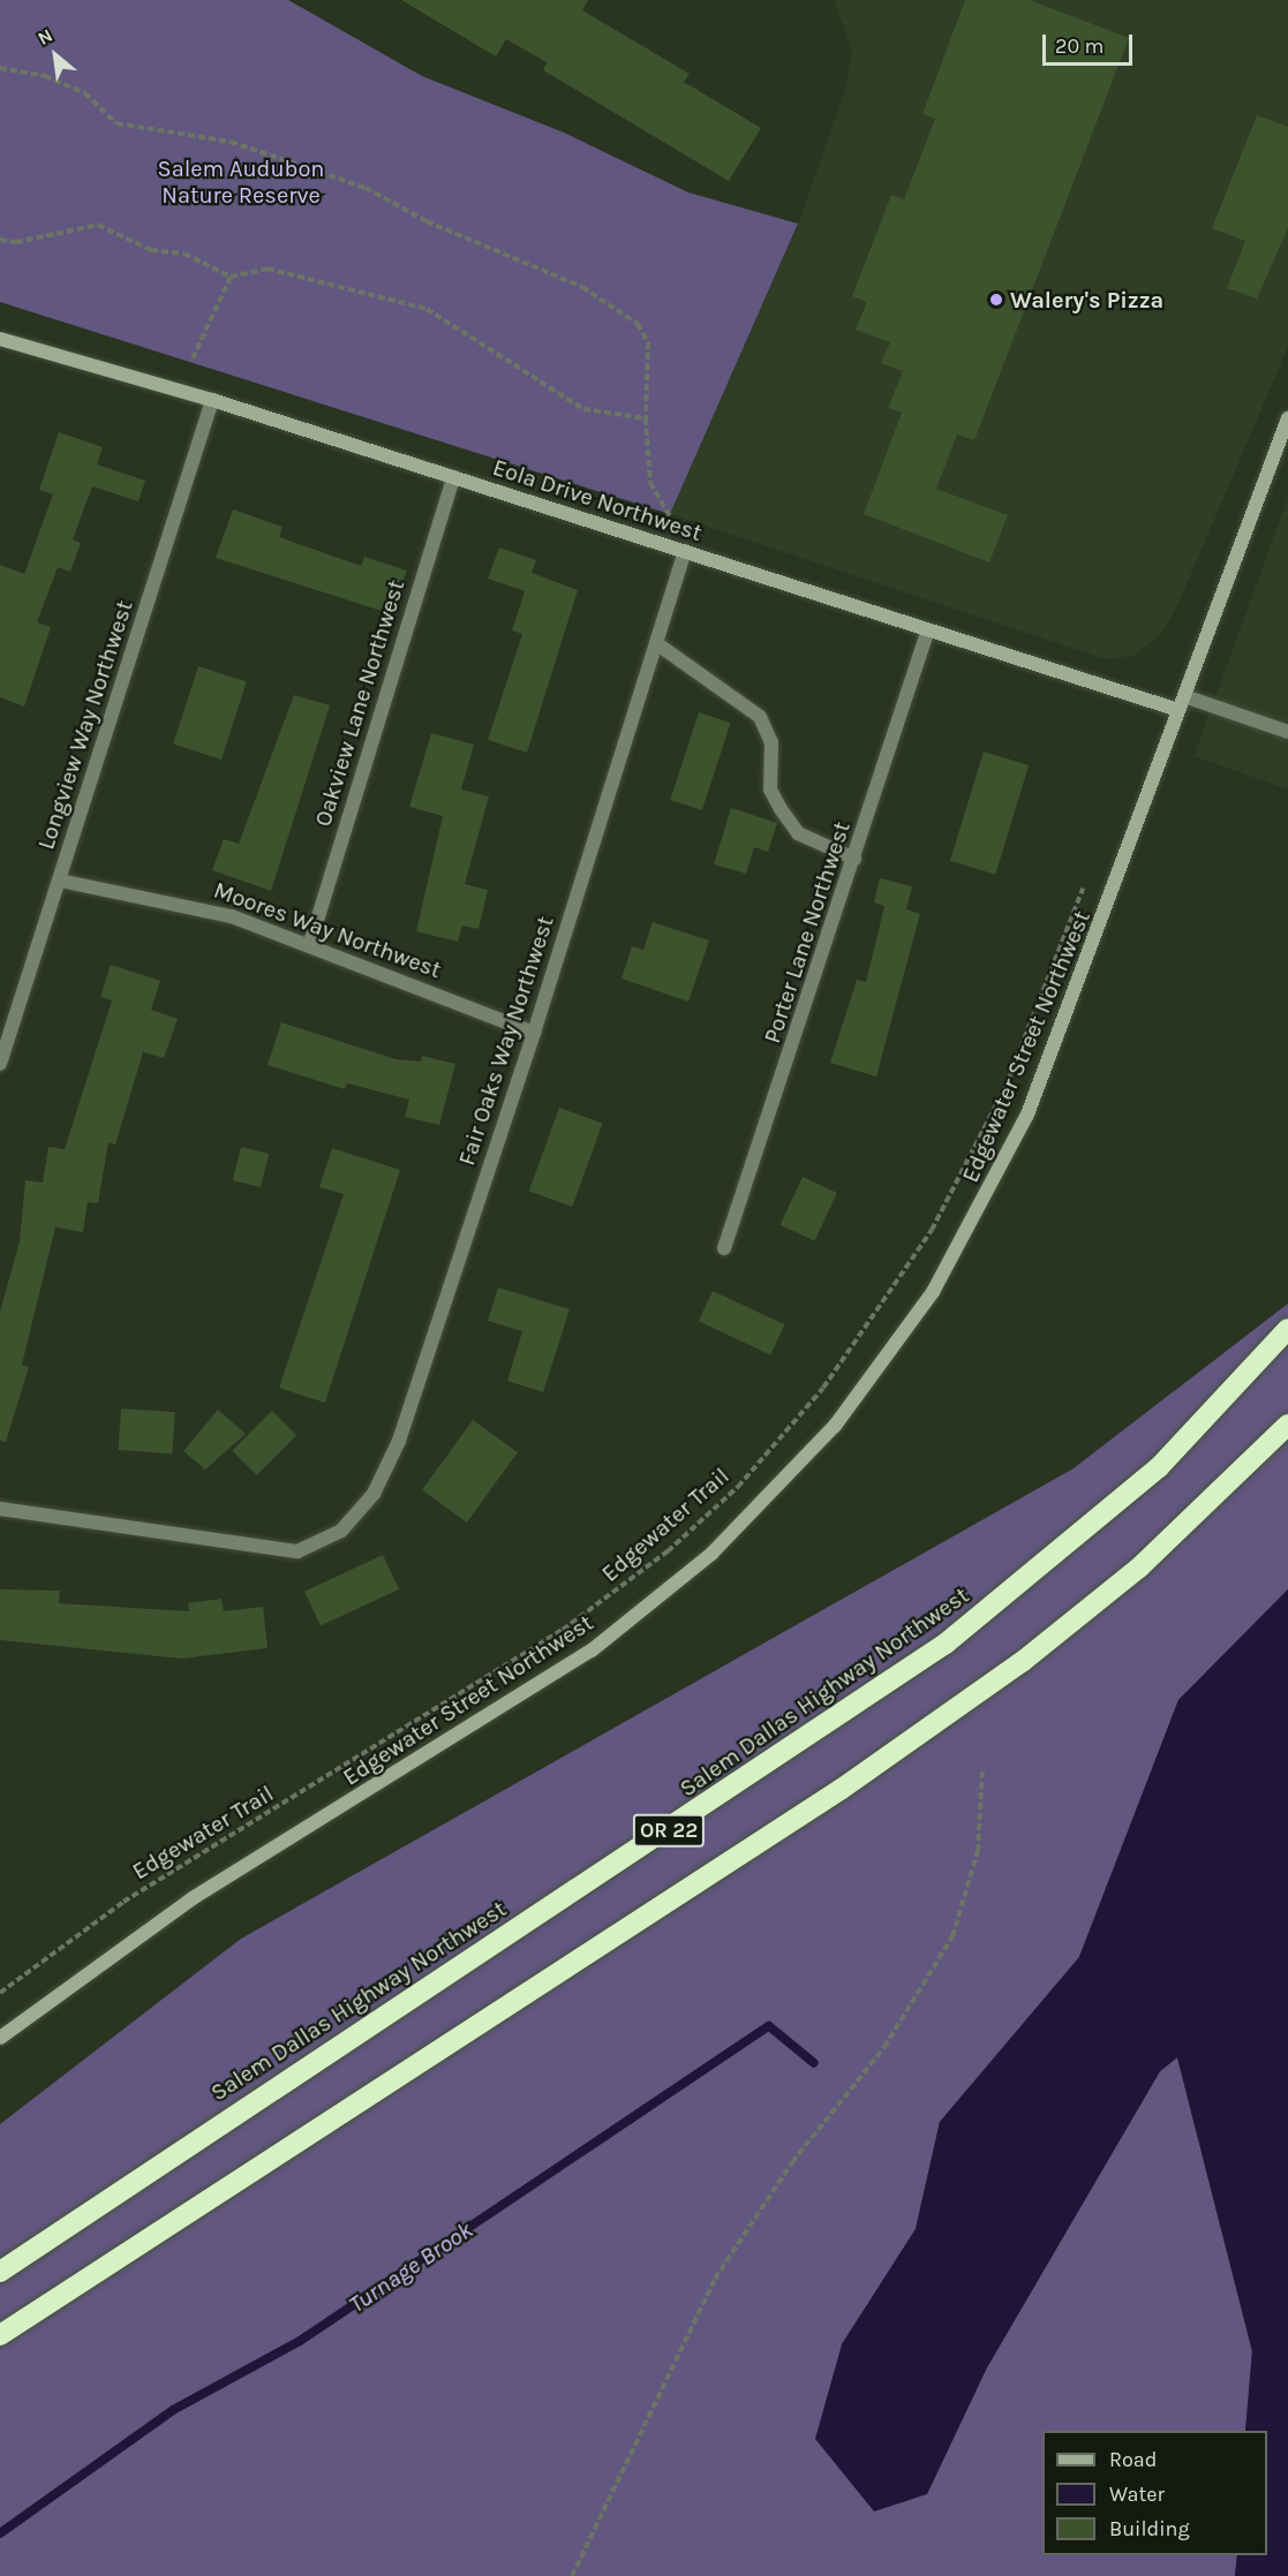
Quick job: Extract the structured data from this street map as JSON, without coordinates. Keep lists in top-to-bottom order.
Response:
{
  "streets": {
    "highway": ["Salem Dallas Highway Northwest", "OR 22"],
    "main road": ["Eola Drive Northwest", "Edgewater Street Northwest"],
    "street": [
      "Oakview Lane Northwest",
      "Longview Way Northwest",
      "Moores Way Northwest",
      "Porter Lane Northwest",
      "Fair Oaks Way Northwest"
    ],
    "path": ["Edgewater Trail"]
  },
  "crossings": [
    ["Eola Drive Northwest", "Oakview Lane Northwest"],
    ["Eola Drive Northwest", "Longview Way Northwest"],
    ["Eola Drive Northwest", "Porter Lane Northwest"],
    ["Eola Drive Northwest", "Fair Oaks Way Northwest"],
    ["Eola Drive Northwest", "Edgewater Street Northwest"],
    ["Oakview Lane Northwest", "Moores Way Northwest"],
    ["Longview Way Northwest", "Moores Way Northwest"],
    ["Moores Way Northwest", "Fair Oaks Way Northwest"]
  ],
  "water": ["Turnage Brook"],
  "parks": ["Salem Audubon Nature Reserve"],
  "places": ["Walery's Pizza"],
  "legend": ["Road", "Water", "Building"],
  "scale_bar": "20 m",
  "north": "top left"
}
